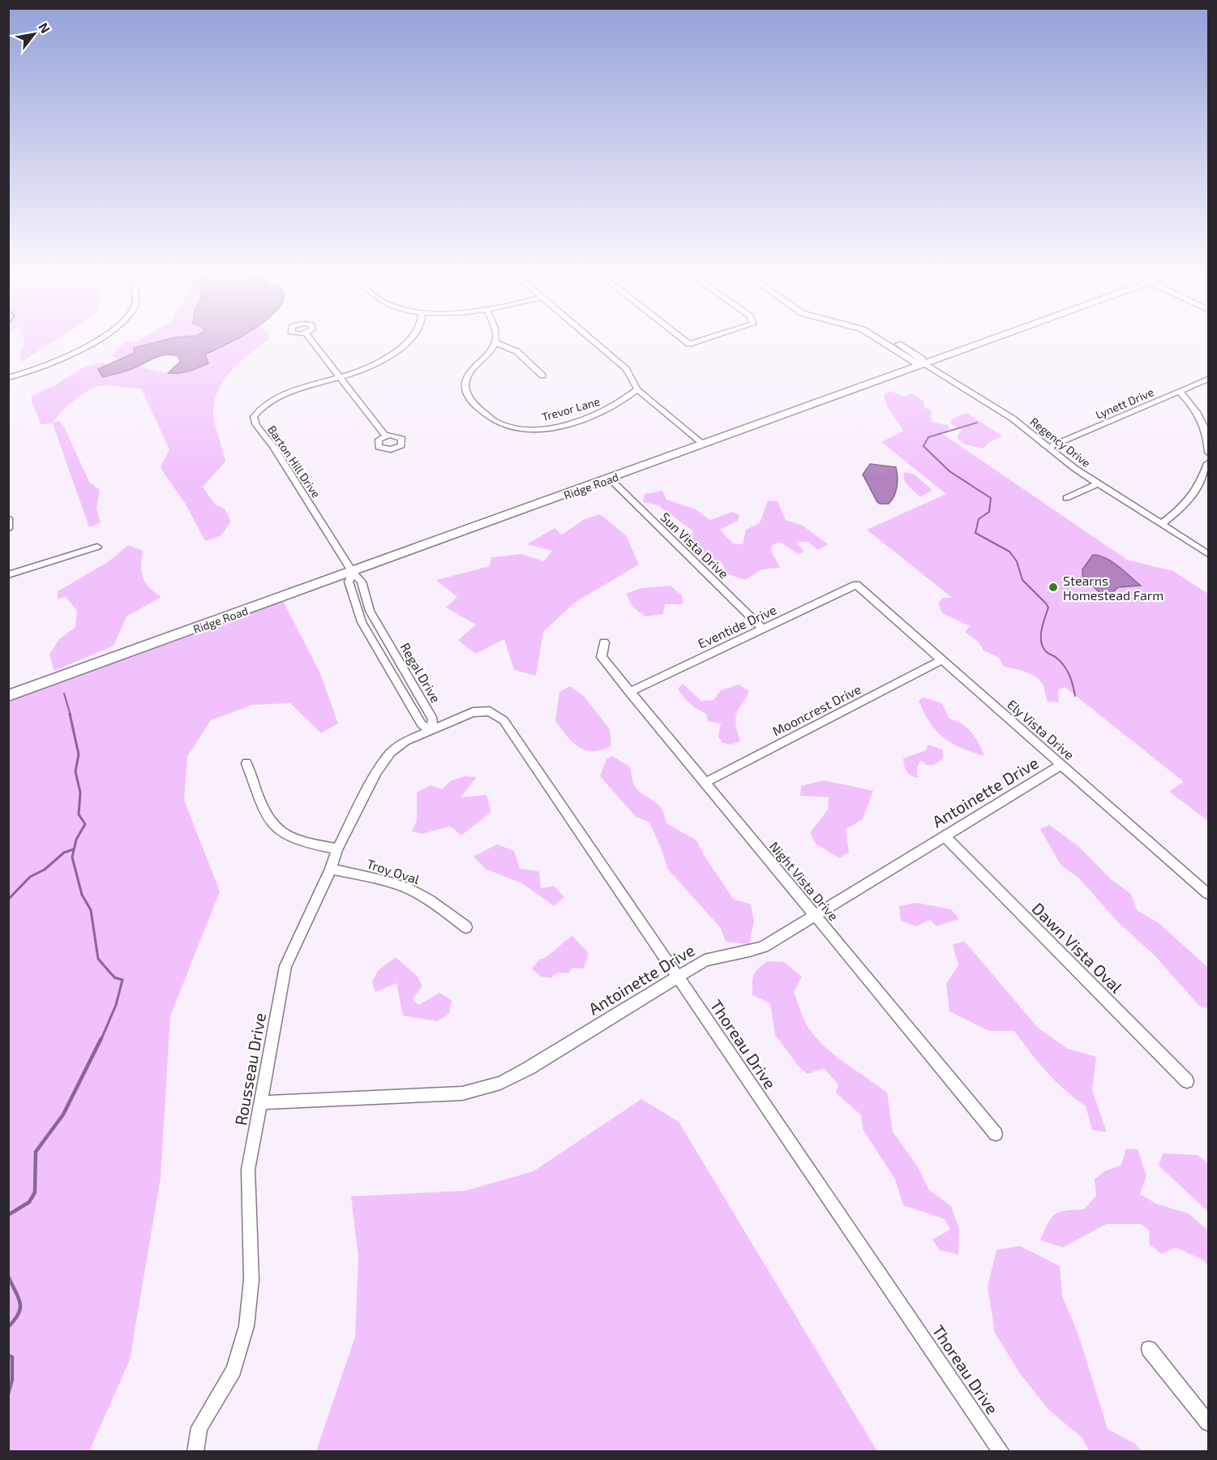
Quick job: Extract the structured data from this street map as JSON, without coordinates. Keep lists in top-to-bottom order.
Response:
{
  "streets": {
    "main road": ["Ridge Road"],
    "street": [
      "Lynett Drive",
      "Trevor Lane",
      "Regency Drive",
      "Barton Hill Drive",
      "Sun Vista Drive",
      "Eventide Drive",
      "Regal Drive",
      "Mooncrest Drive",
      "Ely Vista Drive",
      "Antoinette Drive",
      "Troy Oval",
      "Night Vista Drive",
      "Dawn Vista Oval",
      "Thoreau Drive",
      "Rousseau Drive"
    ]
  },
  "crossings": [
    ["Lynett Drive", "Regency Drive"],
    ["Regency Drive", "Ridge Road"],
    ["Barton Hill Drive", "Ridge Road"],
    ["Barton Hill Drive", "Regal Drive"],
    ["Ridge Road", "Sun Vista Drive"],
    ["Ridge Road", "Regal Drive"],
    ["Sun Vista Drive", "Eventide Drive"],
    ["Eventide Drive", "Ely Vista Drive"],
    ["Eventide Drive", "Night Vista Drive"],
    ["Regal Drive", "Thoreau Drive"],
    ["Regal Drive", "Rousseau Drive"],
    ["Mooncrest Drive", "Ely Vista Drive"],
    ["Mooncrest Drive", "Night Vista Drive"],
    ["Ely Vista Drive", "Antoinette Drive"],
    ["Antoinette Drive", "Night Vista Drive"],
    ["Antoinette Drive", "Dawn Vista Oval"],
    ["Antoinette Drive", "Thoreau Drive"],
    ["Antoinette Drive", "Rousseau Drive"],
    ["Troy Oval", "Rousseau Drive"],
    ["Thoreau Drive", "Rousseau Drive"]
  ],
  "places": ["Stearns Homestead Farm"],
  "north": "top right"
}
